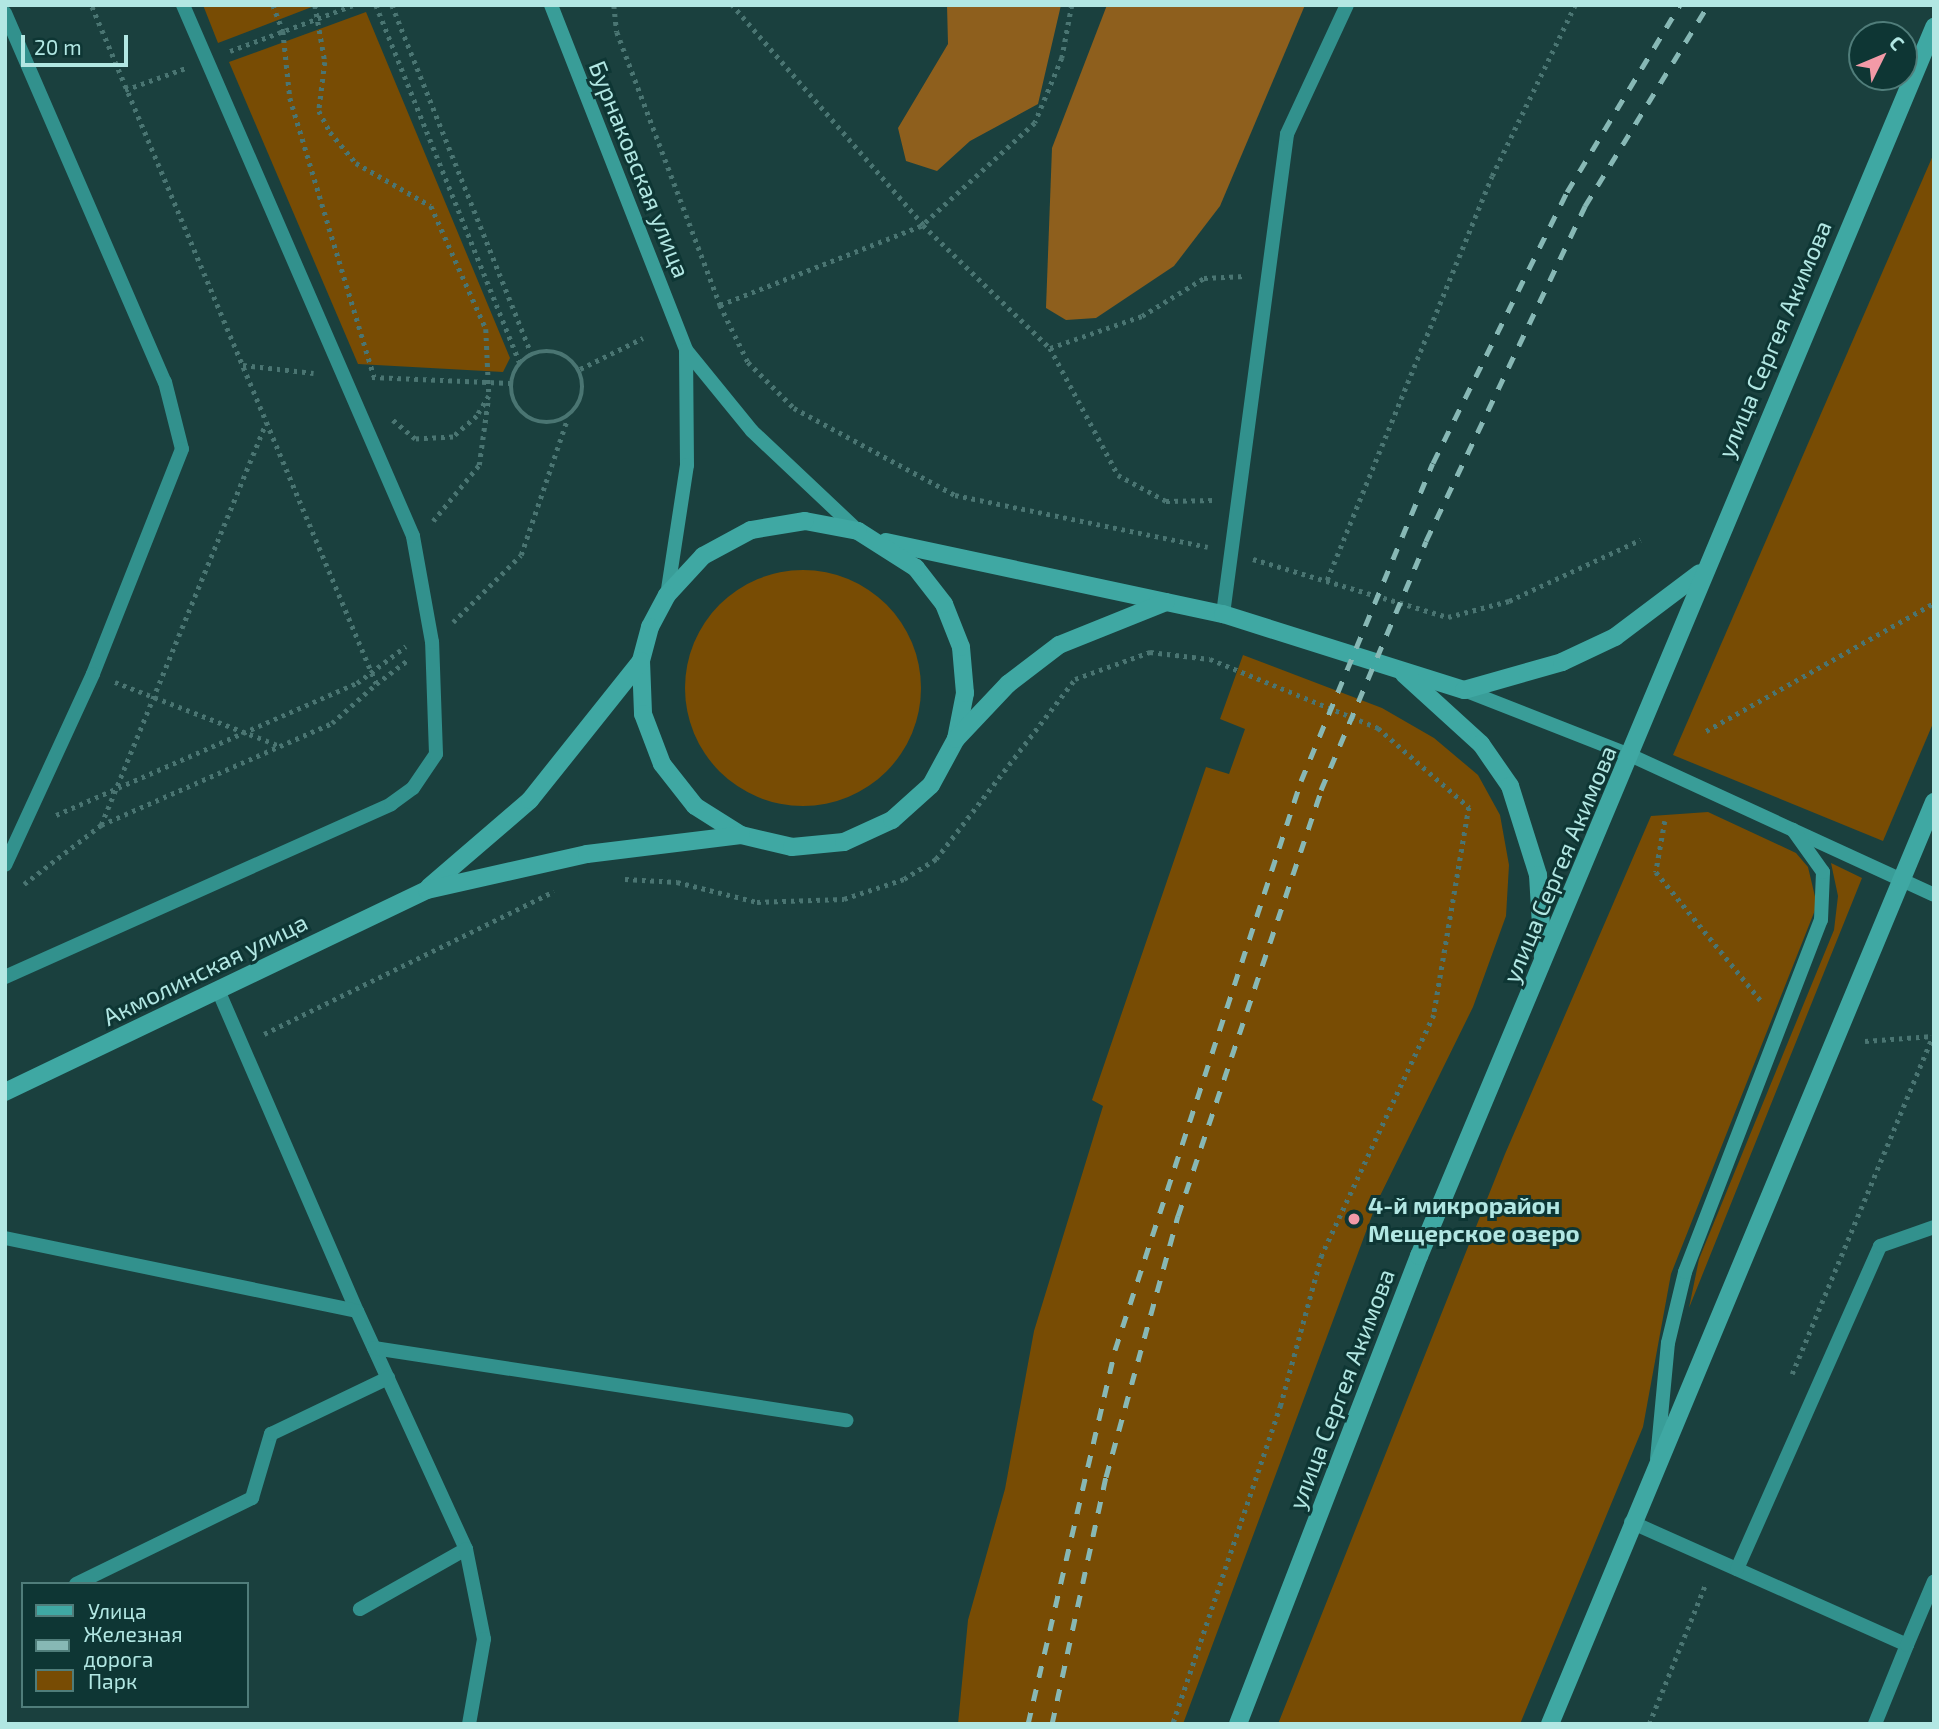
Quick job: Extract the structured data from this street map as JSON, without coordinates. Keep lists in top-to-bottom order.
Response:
{
  "streets": {
    "main road": ["Бурнаковская улица", "улица Сергея Акимова", "Акмолинская улица"]
  },
  "places": ["4-й микрорайон Мещерское озеро"],
  "legend": ["Улица", "Железная дорога", "Парк"],
  "scale_bar": "20 m",
  "north": "top right"
}
